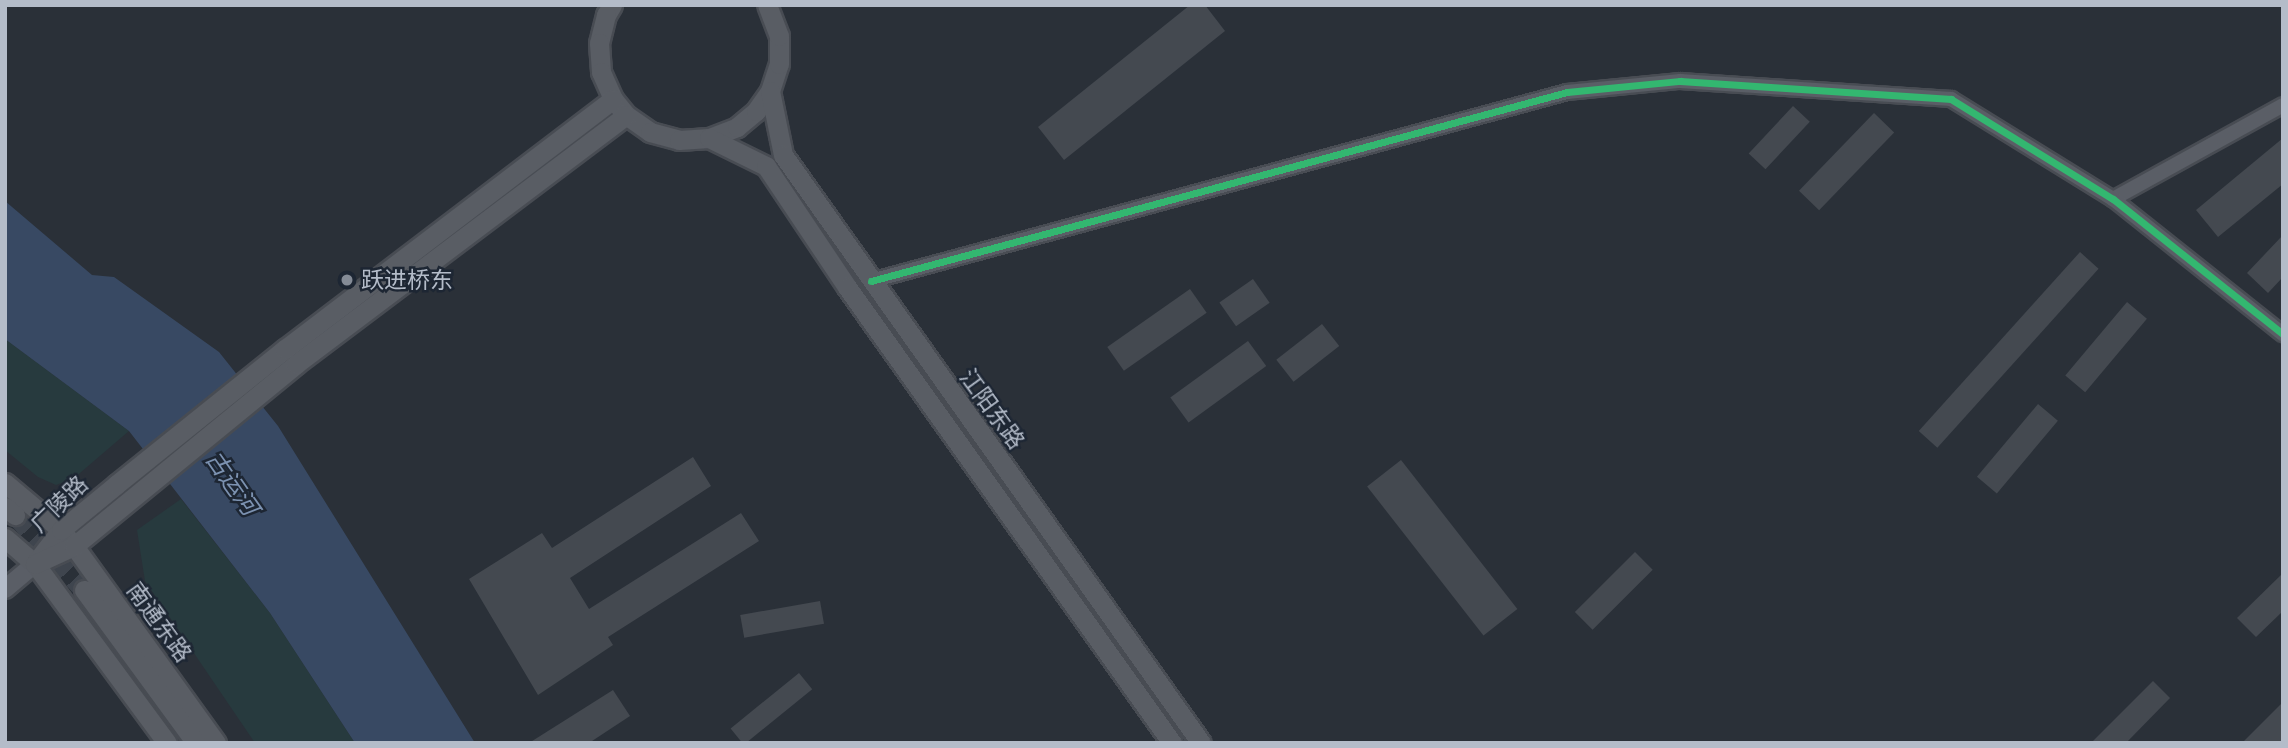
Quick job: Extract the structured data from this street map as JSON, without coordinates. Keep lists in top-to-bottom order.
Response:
{
  "streets": {
    "main road": ["江阳东路", "广陵路", "南通东路"]
  },
  "crossings": [
    ["广陵路", "南通东路"]
  ],
  "water": ["古运河"],
  "places": ["跃进桥东"]
}
